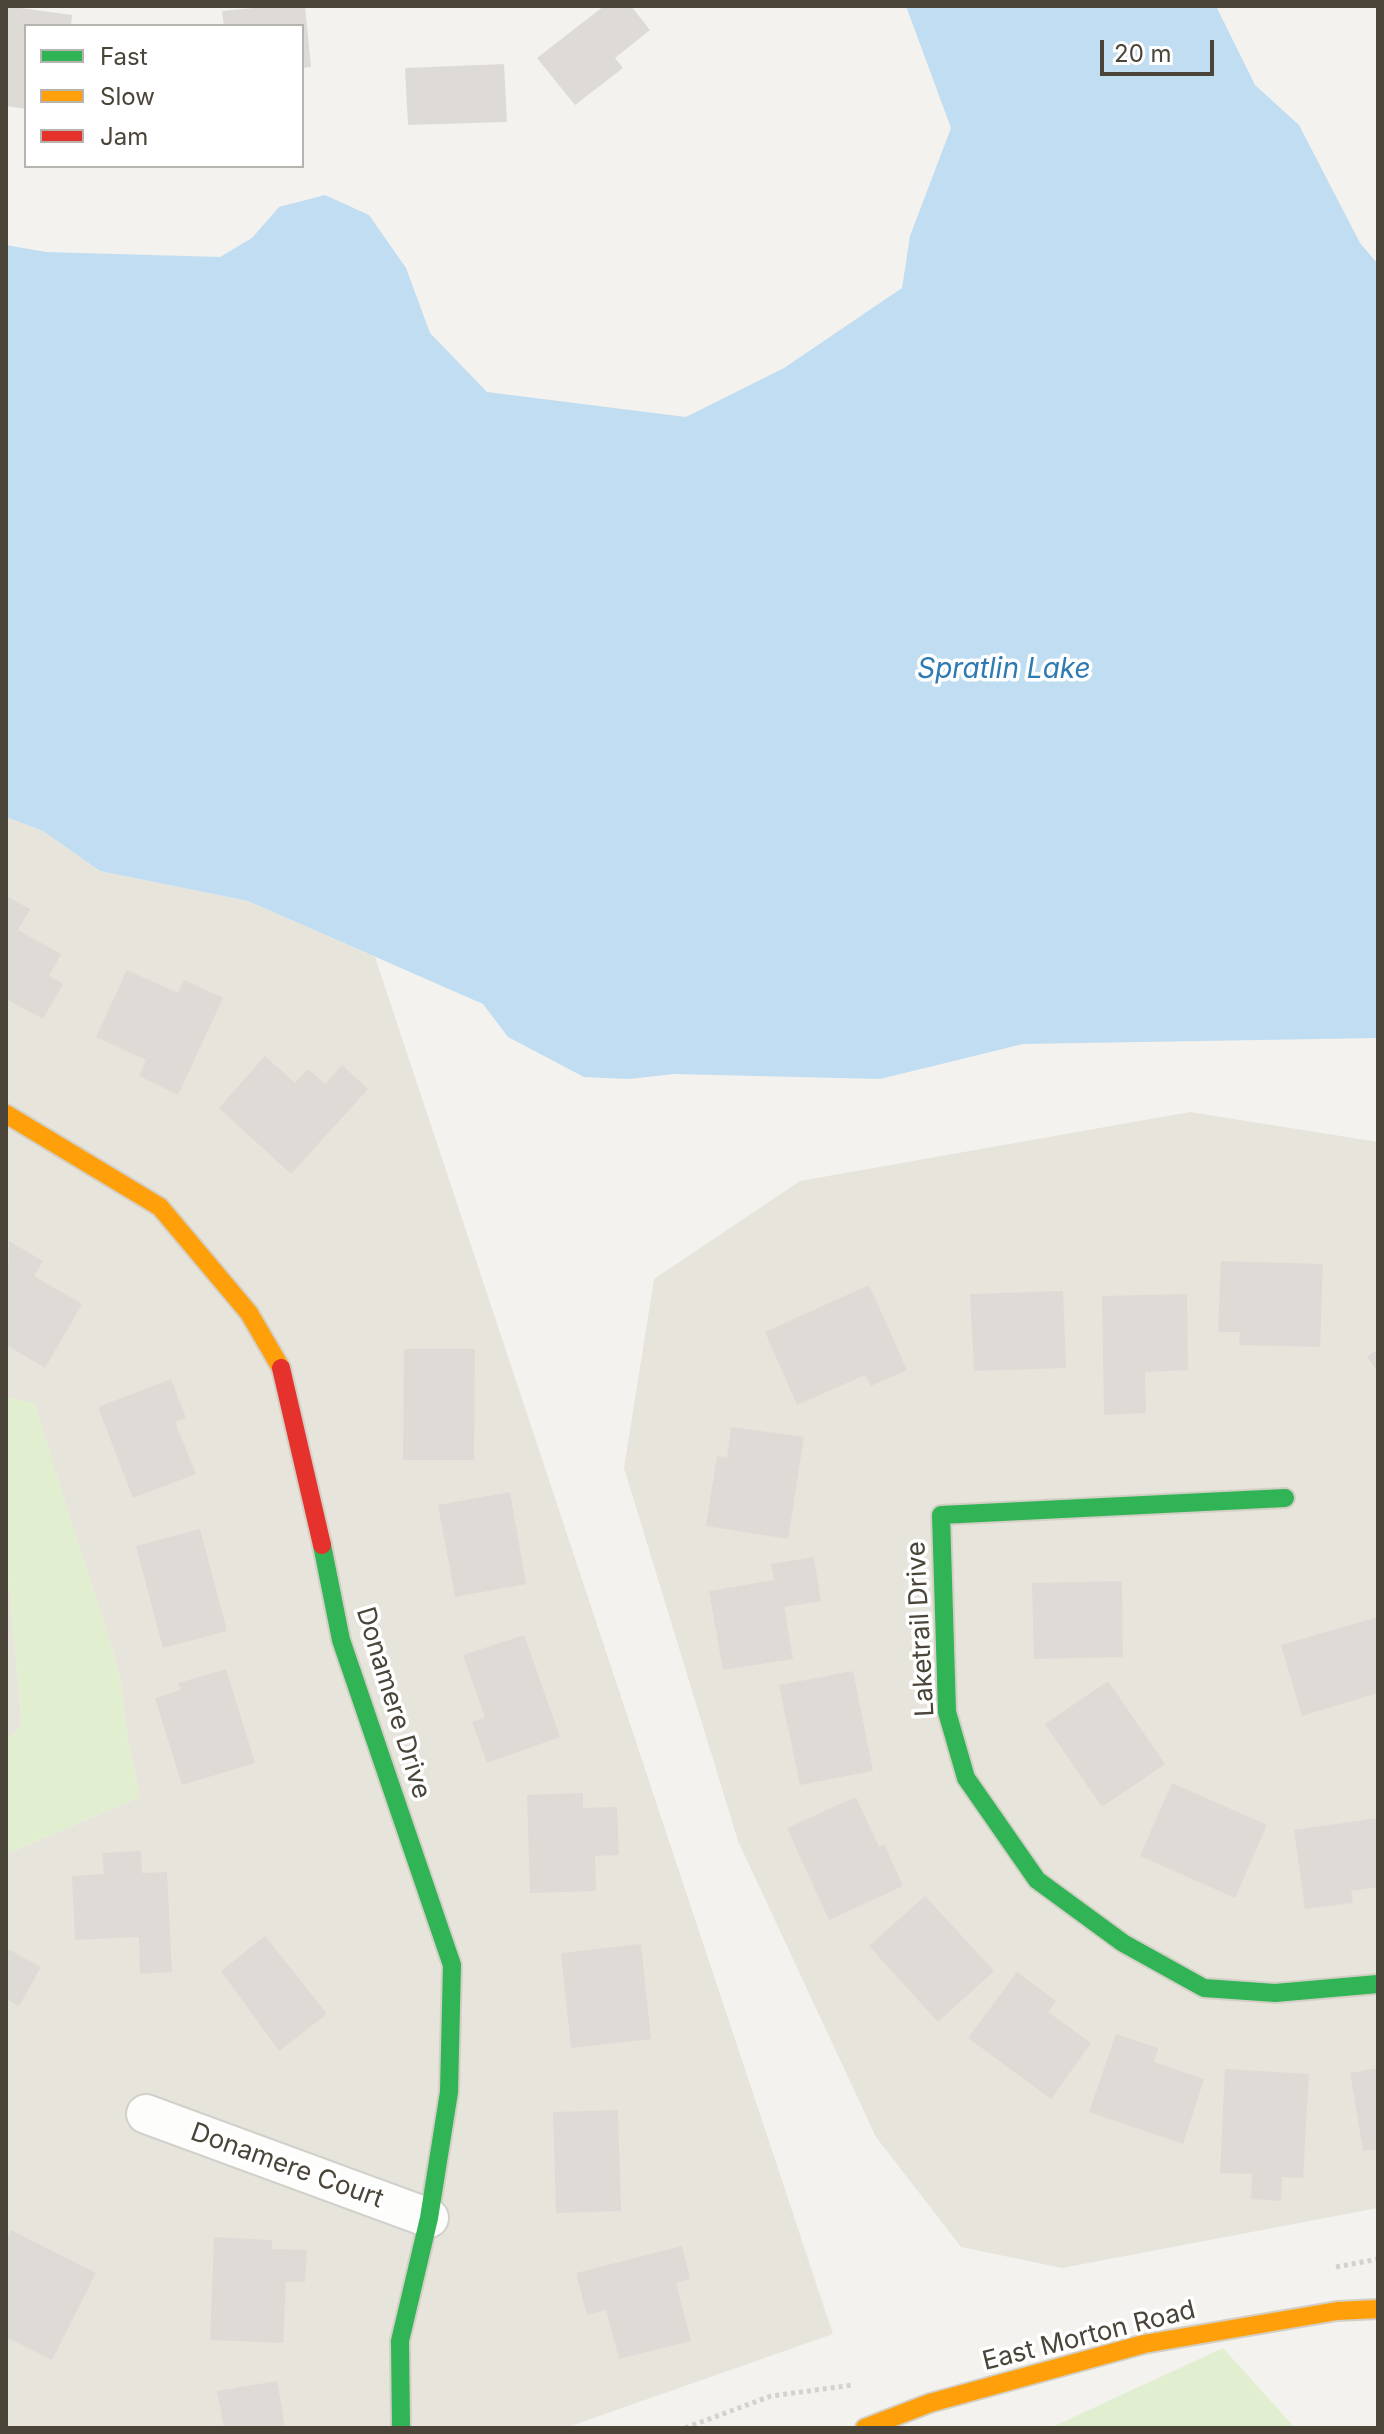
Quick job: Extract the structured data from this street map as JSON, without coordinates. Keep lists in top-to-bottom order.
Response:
{
  "streets": {
    "street": [
      "Laketrail Drive",
      "Donamere Drive",
      "Donamere Court",
      "East Morton Road"
    ]
  },
  "crossings": [
    ["Donamere Drive", "Donamere Court"]
  ],
  "water": ["Spratlin Lake"],
  "legend": ["Fast", "Slow", "Jam"],
  "scale_bar": "20 m"
}
